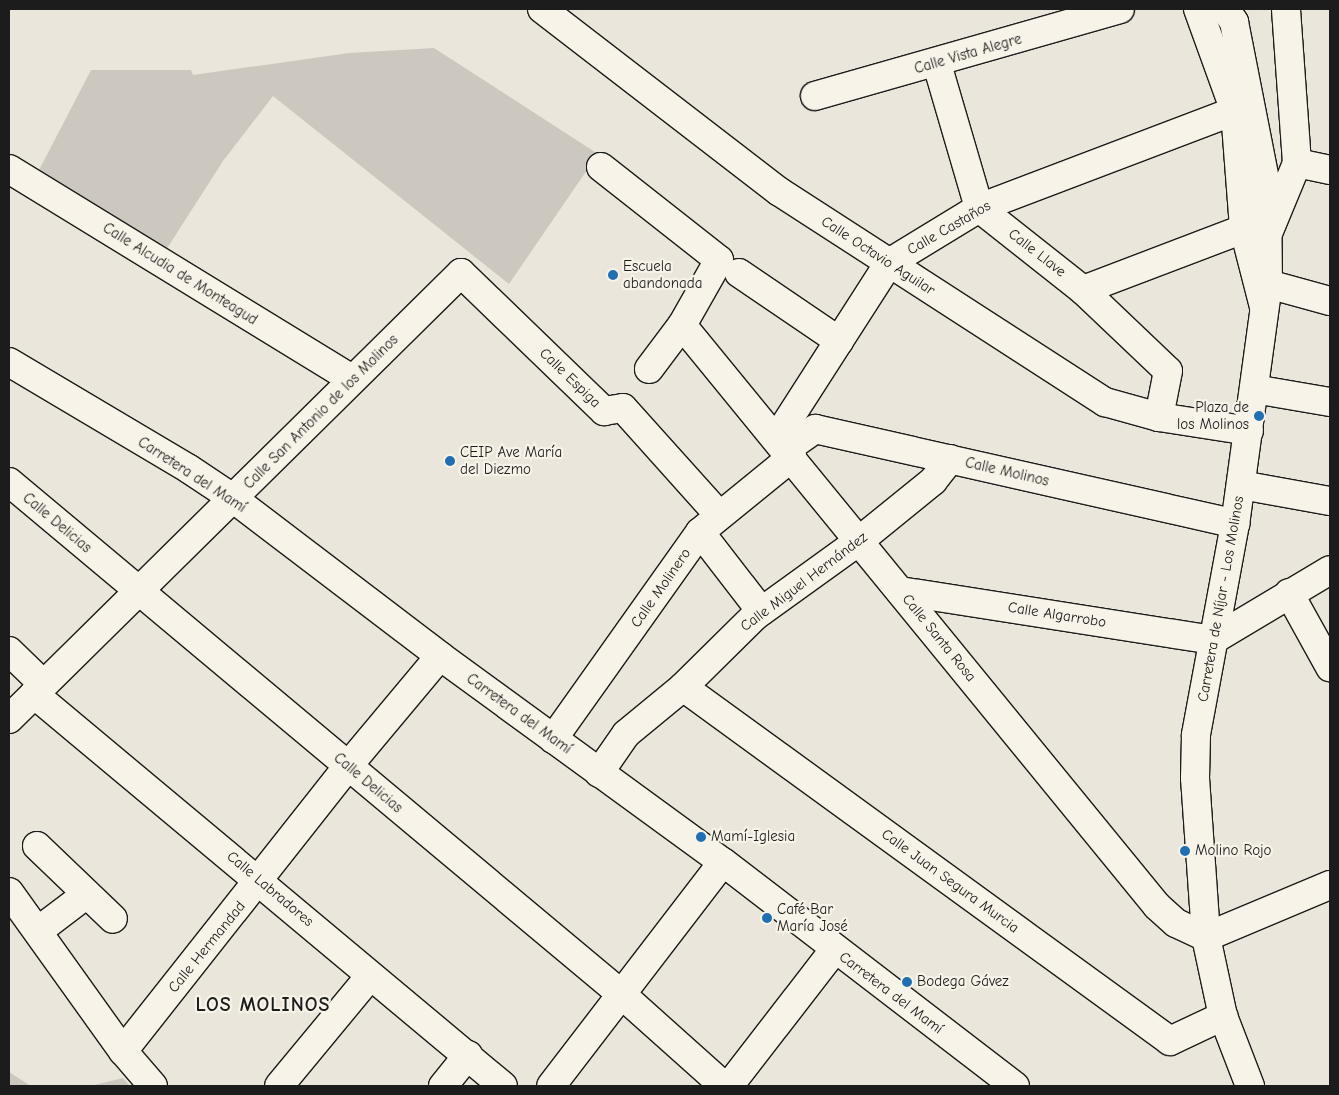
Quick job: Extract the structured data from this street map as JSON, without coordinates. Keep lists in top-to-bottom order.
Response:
{
  "streets": {
    "street": [
      "Calle Vista Alegre",
      "Calle Castaños",
      "Calle Llave",
      "Calle Octavio Aguilar",
      "Calle Alcudia de Monteagud",
      "Calle Espiga",
      "Calle San Antonio de los Molinos",
      "Calle Molinos",
      "Carretera del Mamí",
      "Calle Delicias",
      "Calle Miguel Hernández",
      "Calle Molinero",
      "Carretera de Níjar - Los Molinos",
      "Calle Algarrobo",
      "Calle Santa Rosa",
      "Calle Juan Segura Murcia",
      "Calle Labradores",
      "Calle Hermandad"
    ]
  },
  "crossings": [
    ["Calle Castaños", "Calle Llave"],
    ["Calle Castaños", "Calle Octavio Aguilar"],
    ["Calle Castaños", "Calle Molinos"],
    ["Calle Castaños", "Calle Molinero"],
    ["Calle Castaños", "Carretera de Níjar - Los Molinos"],
    ["Calle Castaños", "Calle Santa Rosa"],
    ["Calle Llave", "Calle Octavio Aguilar"],
    ["Calle Octavio Aguilar", "Carretera de Níjar - Los Molinos"],
    ["Calle Alcudia de Monteagud", "Calle San Antonio de los Molinos"],
    ["Calle Espiga", "Calle San Antonio de los Molinos"],
    ["Calle Espiga", "Calle Molinero"],
    ["Calle San Antonio de los Molinos", "Carretera del Mamí"],
    ["Calle San Antonio de los Molinos", "Calle Delicias"],
    ["Calle San Antonio de los Molinos", "Calle Labradores"],
    ["Calle Molinos", "Calle Miguel Hernández"],
    ["Calle Molinos", "Calle Molinero"],
    ["Calle Molinos", "Carretera de Níjar - Los Molinos"],
    ["Calle Molinos", "Calle Santa Rosa"],
    ["Carretera del Mamí", "Calle Miguel Hernández"],
    ["Carretera del Mamí", "Calle Molinero"],
    ["Carretera del Mamí", "Calle Hermandad"],
    ["Calle Delicias", "Calle Hermandad"],
    ["Calle Miguel Hernández", "Calle Santa Rosa"],
    ["Calle Miguel Hernández", "Calle Juan Segura Murcia"],
    ["Calle Molinero", "Calle Santa Rosa"],
    ["Carretera de Níjar - Los Molinos", "Calle Algarrobo"],
    ["Carretera de Níjar - Los Molinos", "Calle Santa Rosa"],
    ["Carretera de Níjar - Los Molinos", "Calle Juan Segura Murcia"],
    ["Calle Algarrobo", "Calle Santa Rosa"],
    ["Calle Labradores", "Calle Hermandad"]
  ],
  "districts": ["LOS MOLINOS"],
  "places": [
    "Escuela abandonada",
    "Plaza de los Molinos",
    "CEIP Ave María del Diezmo",
    "Mamí-Iglesia",
    "Molino Rojo",
    "Café Bar María José",
    "Bodega Gávez"
  ]
}
